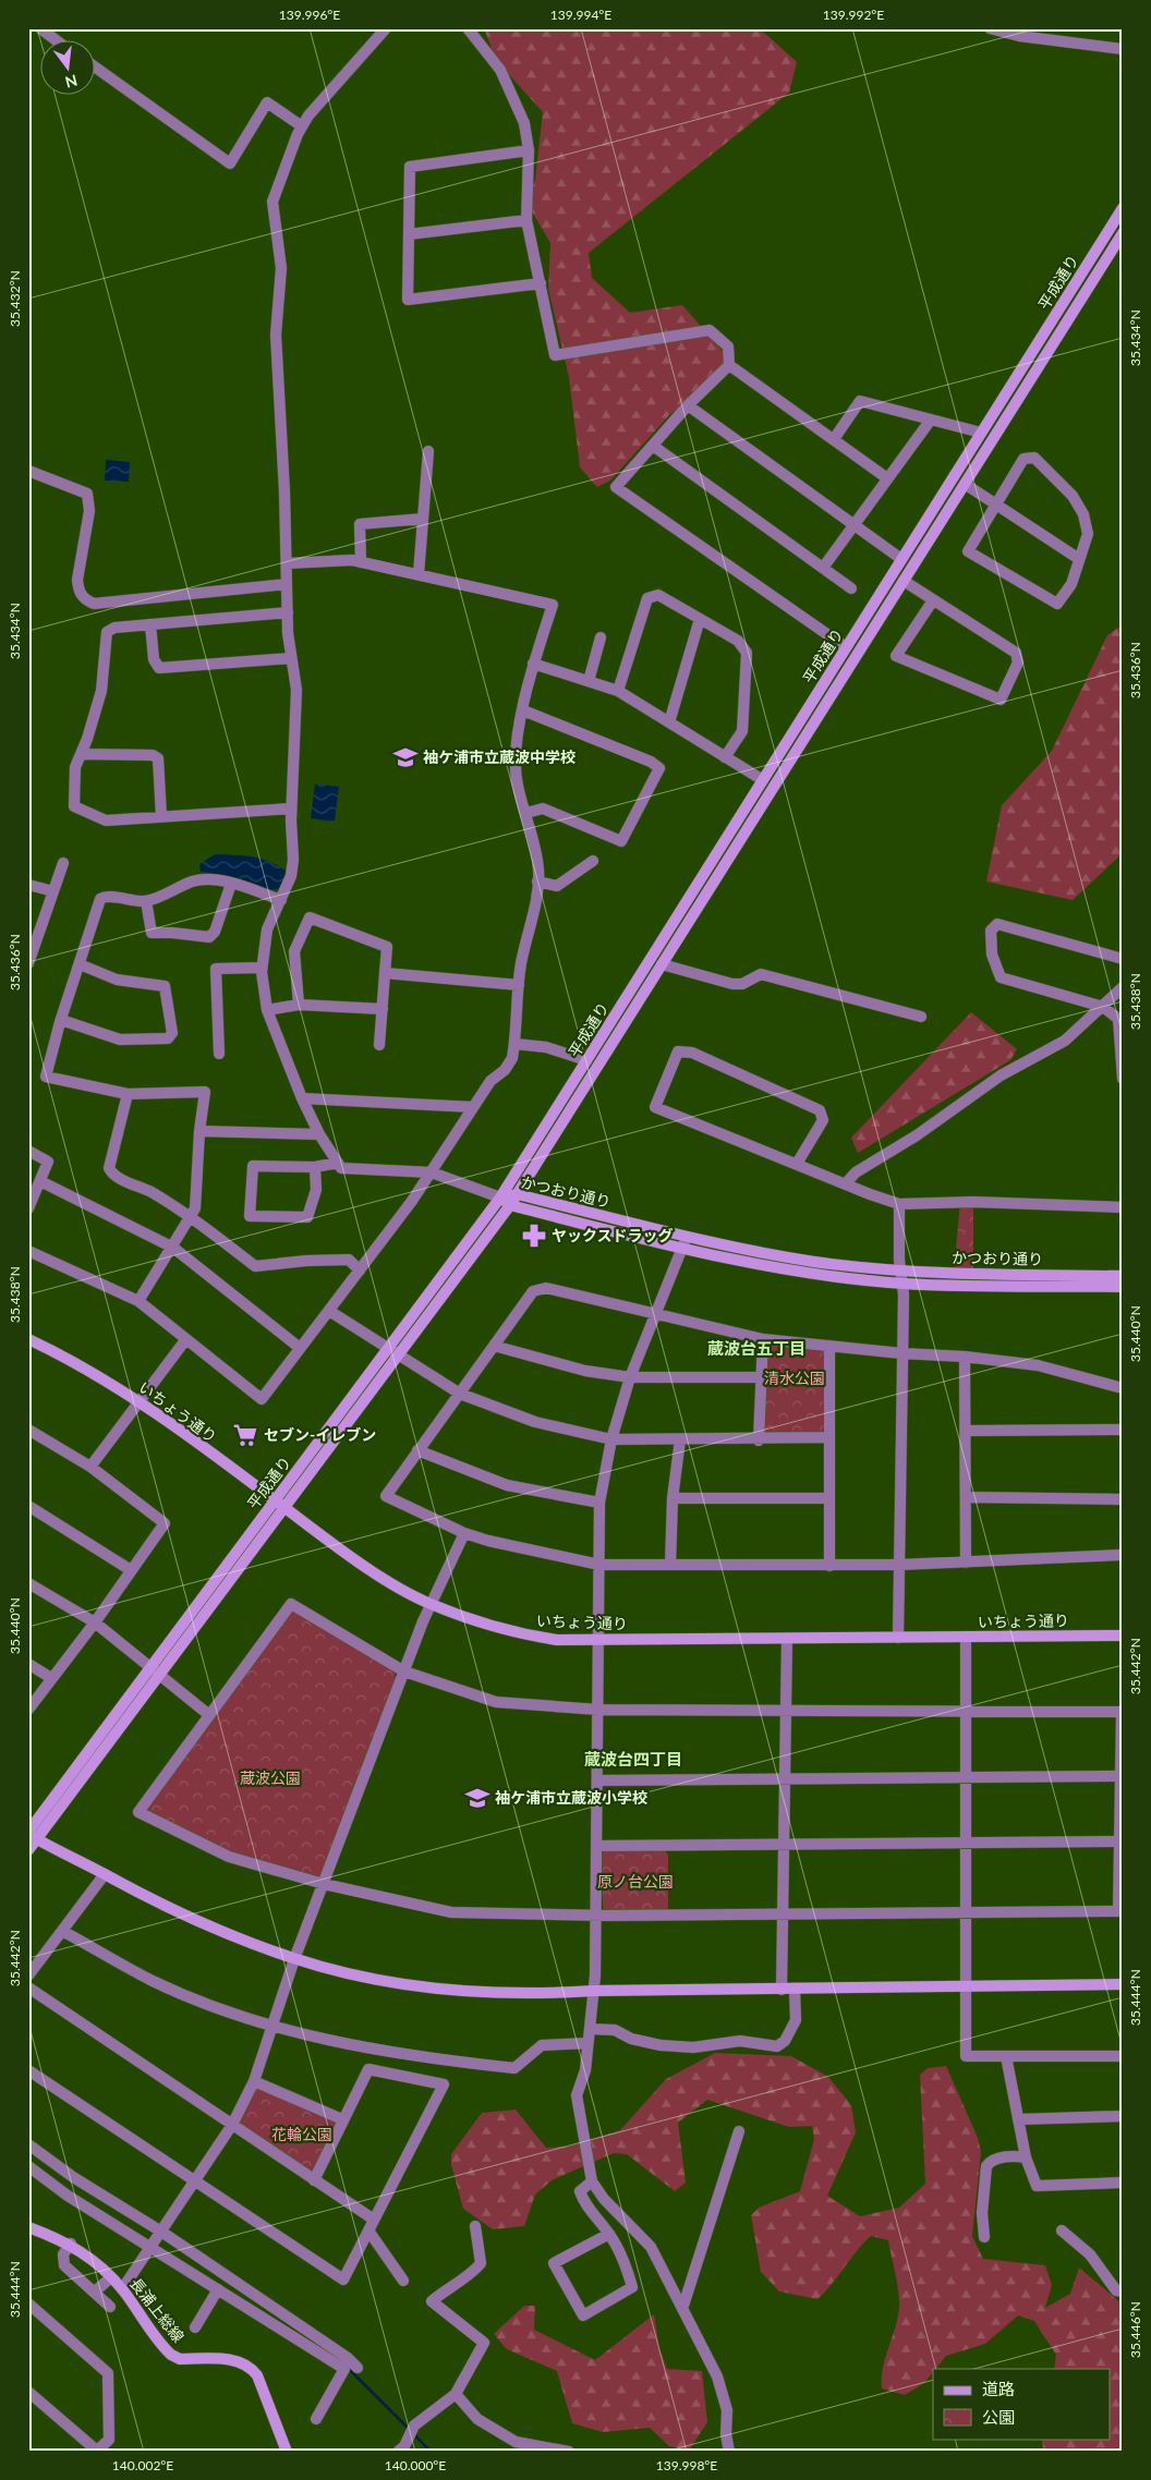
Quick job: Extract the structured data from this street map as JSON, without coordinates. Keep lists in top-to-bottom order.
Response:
{
  "streets": {
    "street": [
      "平成通り",
      "かつおり通り",
      "いちょう通り",
      "長浦上総線"
    ]
  },
  "crossings": [
    ["平成通り", "かつおり通り"],
    ["平成通り", "いちょう通り"]
  ],
  "districts": ["蔵波台五丁目", "蔵波台四丁目"],
  "parks": [
    "清水公園",
    "蔵波公園",
    "原ノ台公園",
    "花輪公園"
  ],
  "places": {
    "school or university": ["袖ケ浦市立蔵波中学校", "袖ケ浦市立蔵波小学校"],
    "pharmacy": ["ヤックスドラッグ"],
    "supermarket": ["セブン-イレブン"]
  },
  "legend": ["道路", "公園"],
  "north": "bottom",
  "coordinates": [
    "139.996°E",
    "139.994°E",
    "139.992°E",
    "35.432°N",
    "35.434°N",
    "35.436°N",
    "35.438°N",
    "35.440°N",
    "35.442°N",
    "35.444°N",
    "35.446°N",
    "140.002°E",
    "140.000°E",
    "139.998°E"
  ]
}
